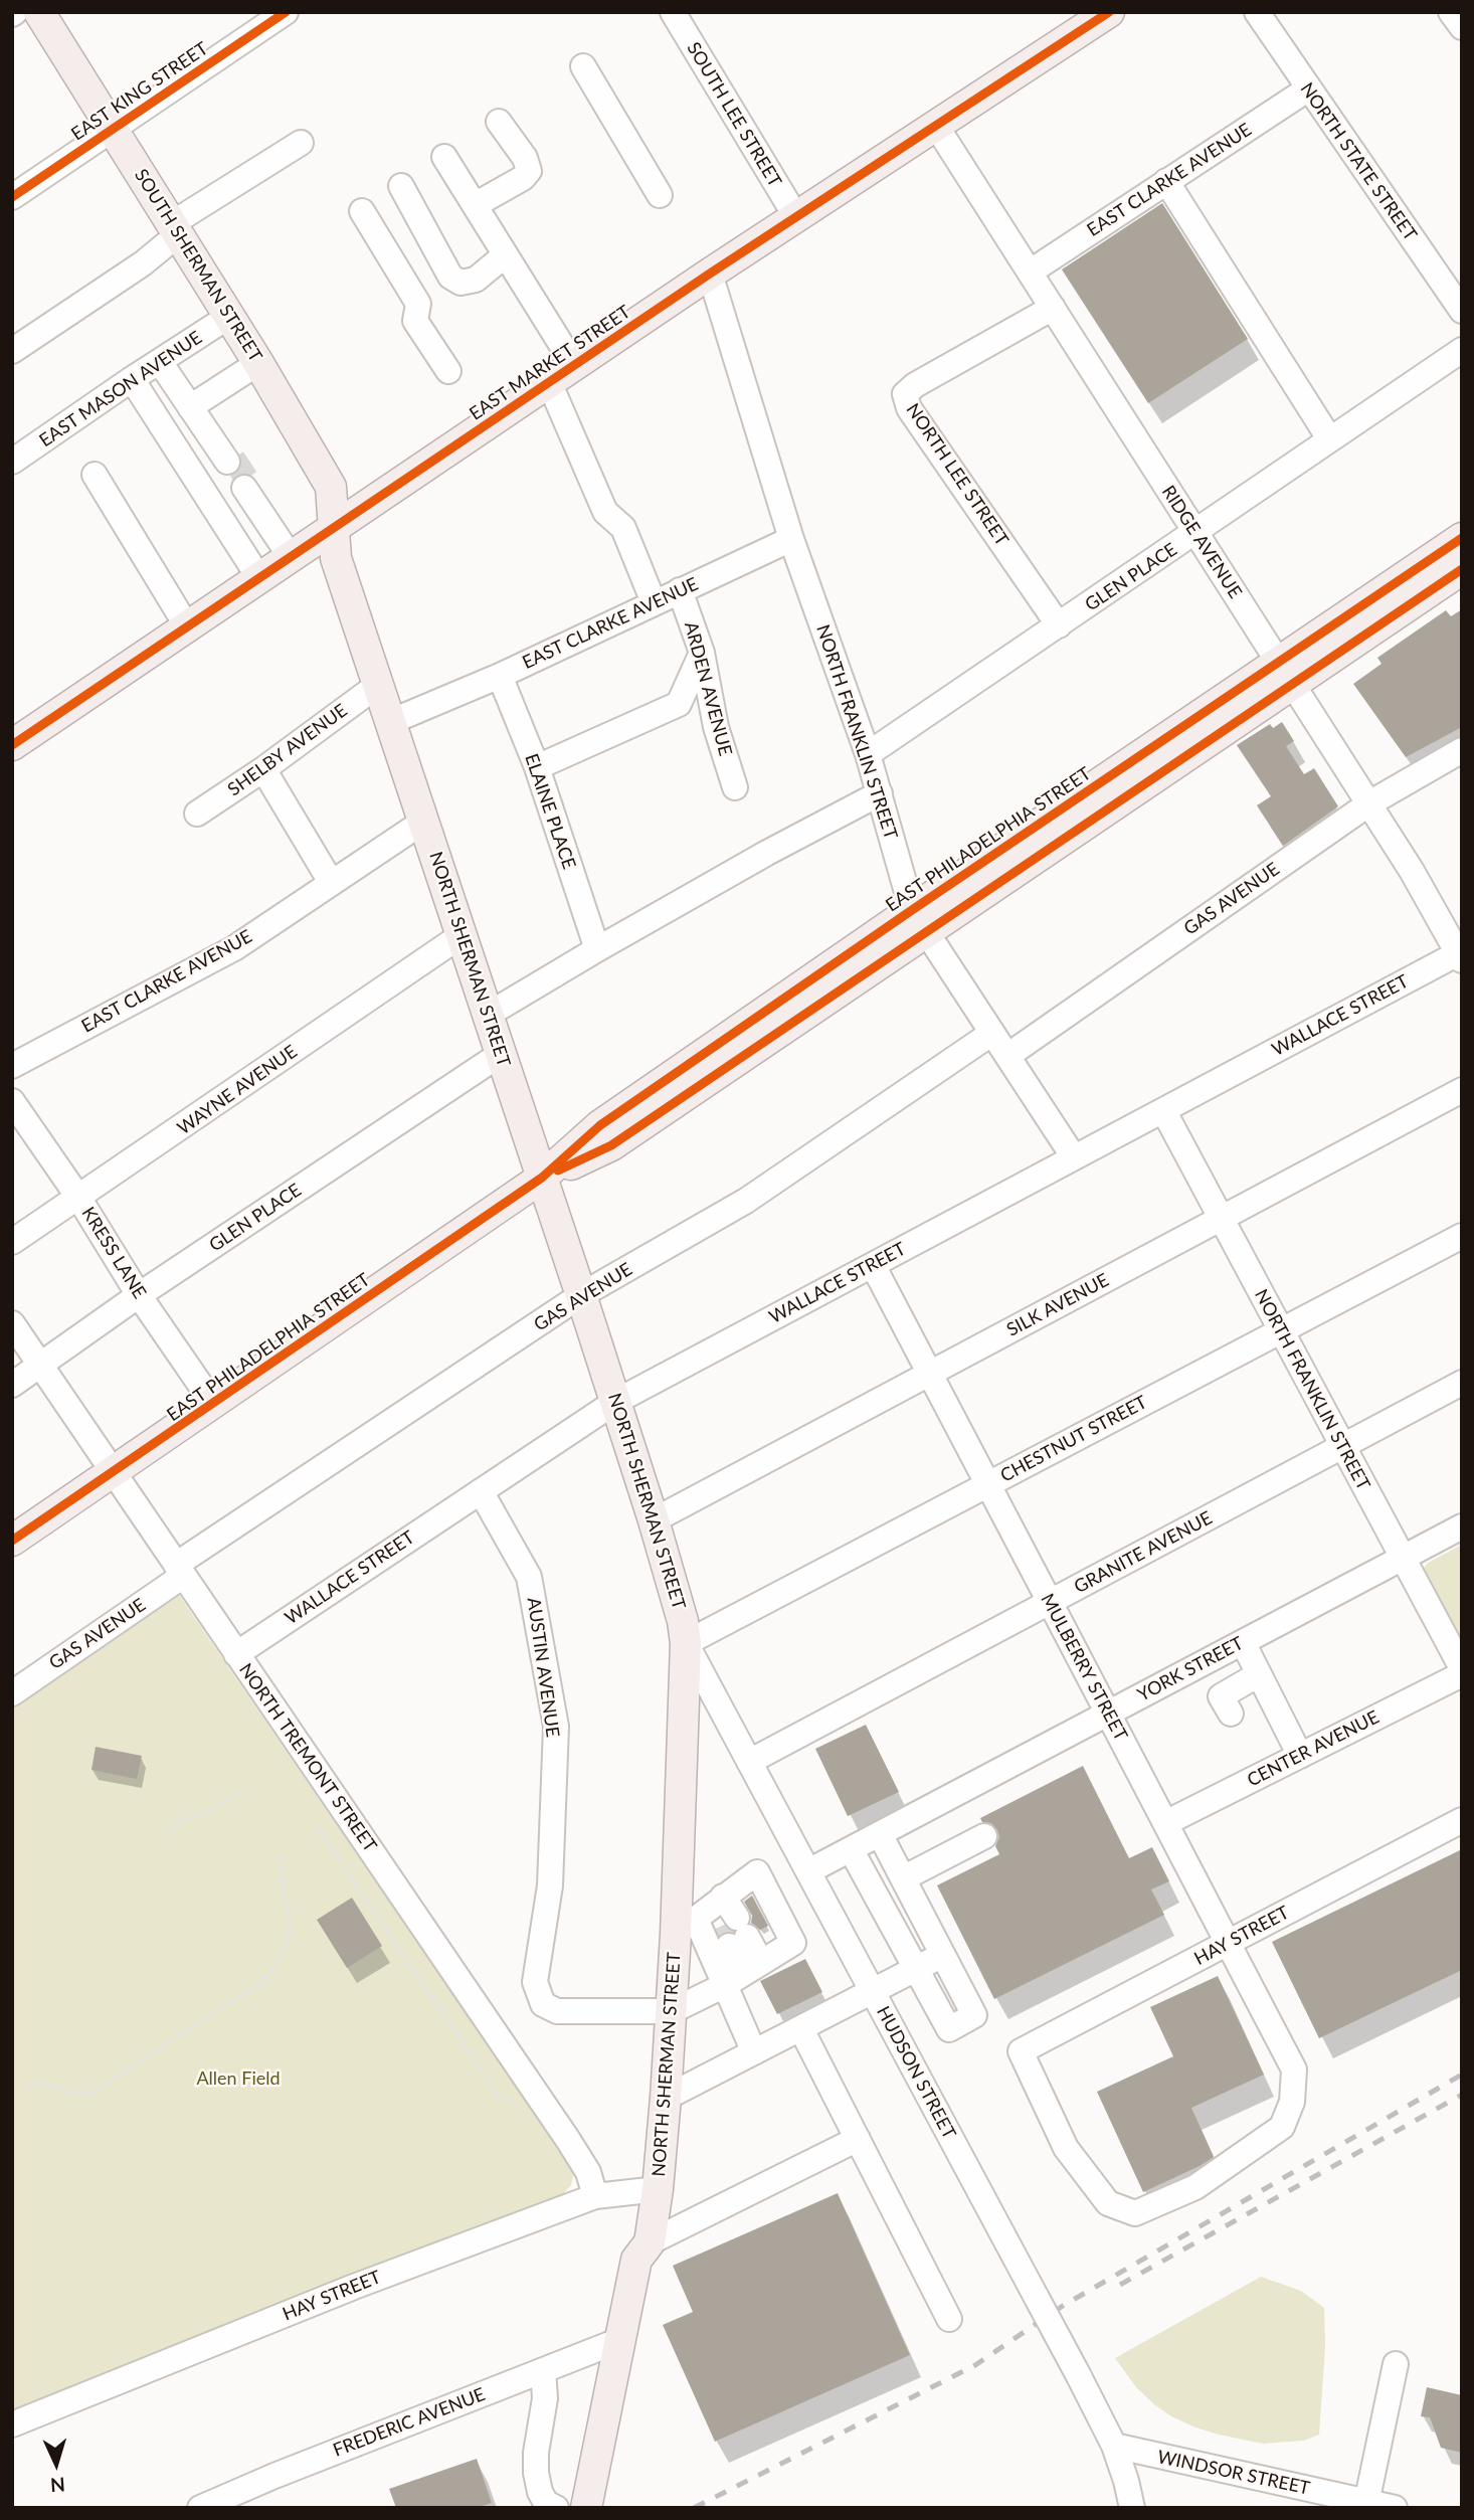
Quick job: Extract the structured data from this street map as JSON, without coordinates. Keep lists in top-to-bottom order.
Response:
{
  "streets": {
    "main road": [
      "SOUTH SHERMAN STREET",
      "EAST MARKET STREET",
      "EAST PHILADELPHIA STREET",
      "NORTH SHERMAN STREET"
    ],
    "street": [
      "EAST KING STREET",
      "SOUTH LEE STREET",
      "NORTH STATE STREET",
      "EAST CLARKE AVENUE",
      "EAST MASON AVENUE",
      "NORTH LEE STREET",
      "RIDGE AVENUE",
      "GLEN PLACE",
      "ARDEN AVENUE",
      "NORTH FRANKLIN STREET",
      "SHELBY AVENUE",
      "ELAINE PLACE",
      "GAS AVENUE",
      "WALLACE STREET",
      "WAYNE AVENUE",
      "KRESS LANE",
      "SILK AVENUE",
      "CHESTNUT STREET",
      "GRANITE AVENUE",
      "AUSTIN AVENUE",
      "MULBERRY STREET",
      "YORK STREET",
      "CENTER AVENUE",
      "NORTH TREMONT STREET",
      "HAY STREET",
      "HUDSON STREET",
      "FREDERIC AVENUE",
      "WINDSOR STREET"
    ]
  },
  "crossings": [
    ["EAST KING STREET", "SOUTH SHERMAN STREET"],
    ["SOUTH LEE STREET", "EAST MARKET STREET"],
    ["NORTH STATE STREET", "EAST CLARKE AVENUE"],
    ["EAST CLARKE AVENUE", "RIDGE AVENUE"],
    ["EAST CLARKE AVENUE", "ARDEN AVENUE"],
    ["EAST CLARKE AVENUE", "NORTH FRANKLIN STREET"],
    ["EAST CLARKE AVENUE", "ELAINE PLACE"],
    ["EAST CLARKE AVENUE", "NORTH SHERMAN STREET"],
    ["SOUTH SHERMAN STREET", "EAST MARKET STREET"],
    ["SOUTH SHERMAN STREET", "EAST MASON AVENUE"],
    ["SOUTH SHERMAN STREET", "NORTH SHERMAN STREET"],
    ["EAST MARKET STREET", "RIDGE AVENUE"],
    ["EAST MARKET STREET", "NORTH FRANKLIN STREET"],
    ["EAST MARKET STREET", "NORTH SHERMAN STREET"],
    ["NORTH LEE STREET", "RIDGE AVENUE"],
    ["NORTH LEE STREET", "GLEN PLACE"],
    ["RIDGE AVENUE", "GLEN PLACE"],
    ["RIDGE AVENUE", "EAST PHILADELPHIA STREET"],
    ["RIDGE AVENUE", "GAS AVENUE"],
    ["RIDGE AVENUE", "WALLACE STREET"],
    ["GLEN PLACE", "NORTH FRANKLIN STREET"],
    ["GLEN PLACE", "NORTH SHERMAN STREET"],
    ["GLEN PLACE", "KRESS LANE"],
    ["GLEN PLACE", "NORTH TREMONT STREET"],
    ["NORTH FRANKLIN STREET", "EAST PHILADELPHIA STREET"],
    ["NORTH FRANKLIN STREET", "GAS AVENUE"],
    ["NORTH FRANKLIN STREET", "WALLACE STREET"],
    ["NORTH FRANKLIN STREET", "SILK AVENUE"],
    ["NORTH FRANKLIN STREET", "CHESTNUT STREET"],
    ["NORTH FRANKLIN STREET", "GRANITE AVENUE"],
    ["NORTH FRANKLIN STREET", "YORK STREET"],
    ["SHELBY AVENUE", "NORTH SHERMAN STREET"],
    ["EAST PHILADELPHIA STREET", "NORTH SHERMAN STREET"],
    ["EAST PHILADELPHIA STREET", "KRESS LANE"],
    ["EAST PHILADELPHIA STREET", "NORTH TREMONT STREET"],
    ["GAS AVENUE", "NORTH SHERMAN STREET"],
    ["GAS AVENUE", "NORTH TREMONT STREET"],
    ["NORTH SHERMAN STREET", "WALLACE STREET"],
    ["NORTH SHERMAN STREET", "WAYNE AVENUE"],
    ["NORTH SHERMAN STREET", "SILK AVENUE"],
    ["NORTH SHERMAN STREET", "CHESTNUT STREET"],
    ["NORTH SHERMAN STREET", "AUSTIN AVENUE"],
    ["NORTH SHERMAN STREET", "HAY STREET"],
    ["NORTH SHERMAN STREET", "HUDSON STREET"],
    ["NORTH SHERMAN STREET", "FREDERIC AVENUE"],
    ["WALLACE STREET", "AUSTIN AVENUE"],
    ["WALLACE STREET", "MULBERRY STREET"],
    ["WALLACE STREET", "NORTH TREMONT STREET"],
    ["WAYNE AVENUE", "KRESS LANE"],
    ["SILK AVENUE", "MULBERRY STREET"],
    ["CHESTNUT STREET", "MULBERRY STREET"],
    ["CHESTNUT STREET", "HUDSON STREET"],
    ["GRANITE AVENUE", "MULBERRY STREET"],
    ["GRANITE AVENUE", "HUDSON STREET"],
    ["MULBERRY STREET", "YORK STREET"],
    ["MULBERRY STREET", "CENTER AVENUE"],
    ["MULBERRY STREET", "HAY STREET"],
    ["YORK STREET", "HUDSON STREET"],
    ["NORTH TREMONT STREET", "HAY STREET"],
    ["HUDSON STREET", "WINDSOR STREET"]
  ],
  "parks": ["Allen Field"],
  "north": "bottom"
}
